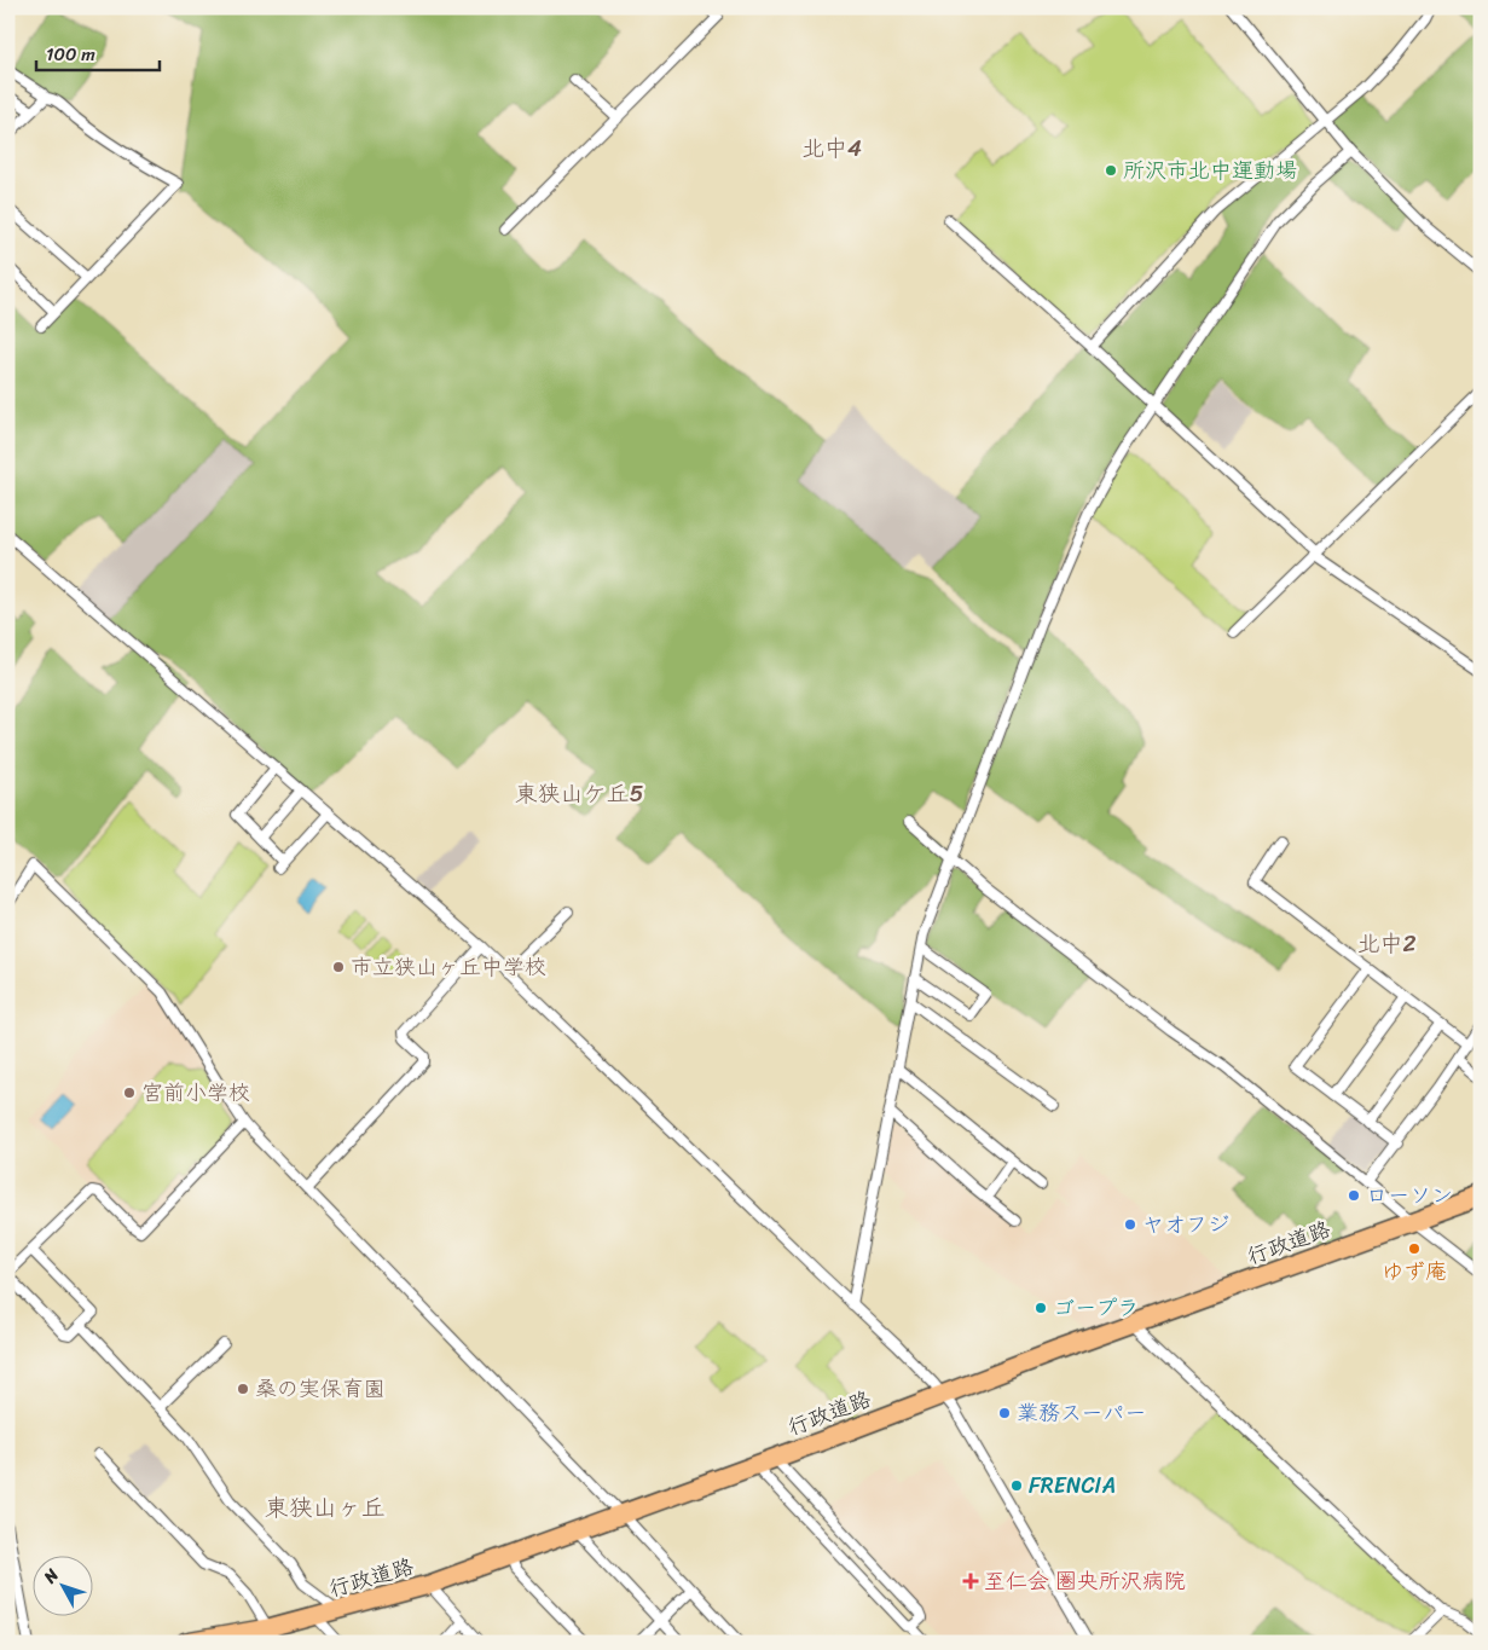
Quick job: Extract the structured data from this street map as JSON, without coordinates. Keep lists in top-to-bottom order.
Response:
{
  "streets": {
    "highway": ["行政道路"]
  },
  "districts": [
    "北中4",
    "東狭山ケ丘5",
    "北中2",
    "東狭山ヶ丘"
  ],
  "places": {
    "other": [
      "所沢市北中運動場",
      "市立狭山ヶ丘中学校",
      "宮前小学校",
      "ローソン",
      "ヤオフジ",
      "ゆず庵",
      "ゴープラ",
      "桑の実保育園",
      "業務スーパー",
      "FRENCIA"
    ],
    "health": ["至仁会 圏央所沢病院"]
  },
  "scale_bar": "100 m",
  "north": "top left"
}
